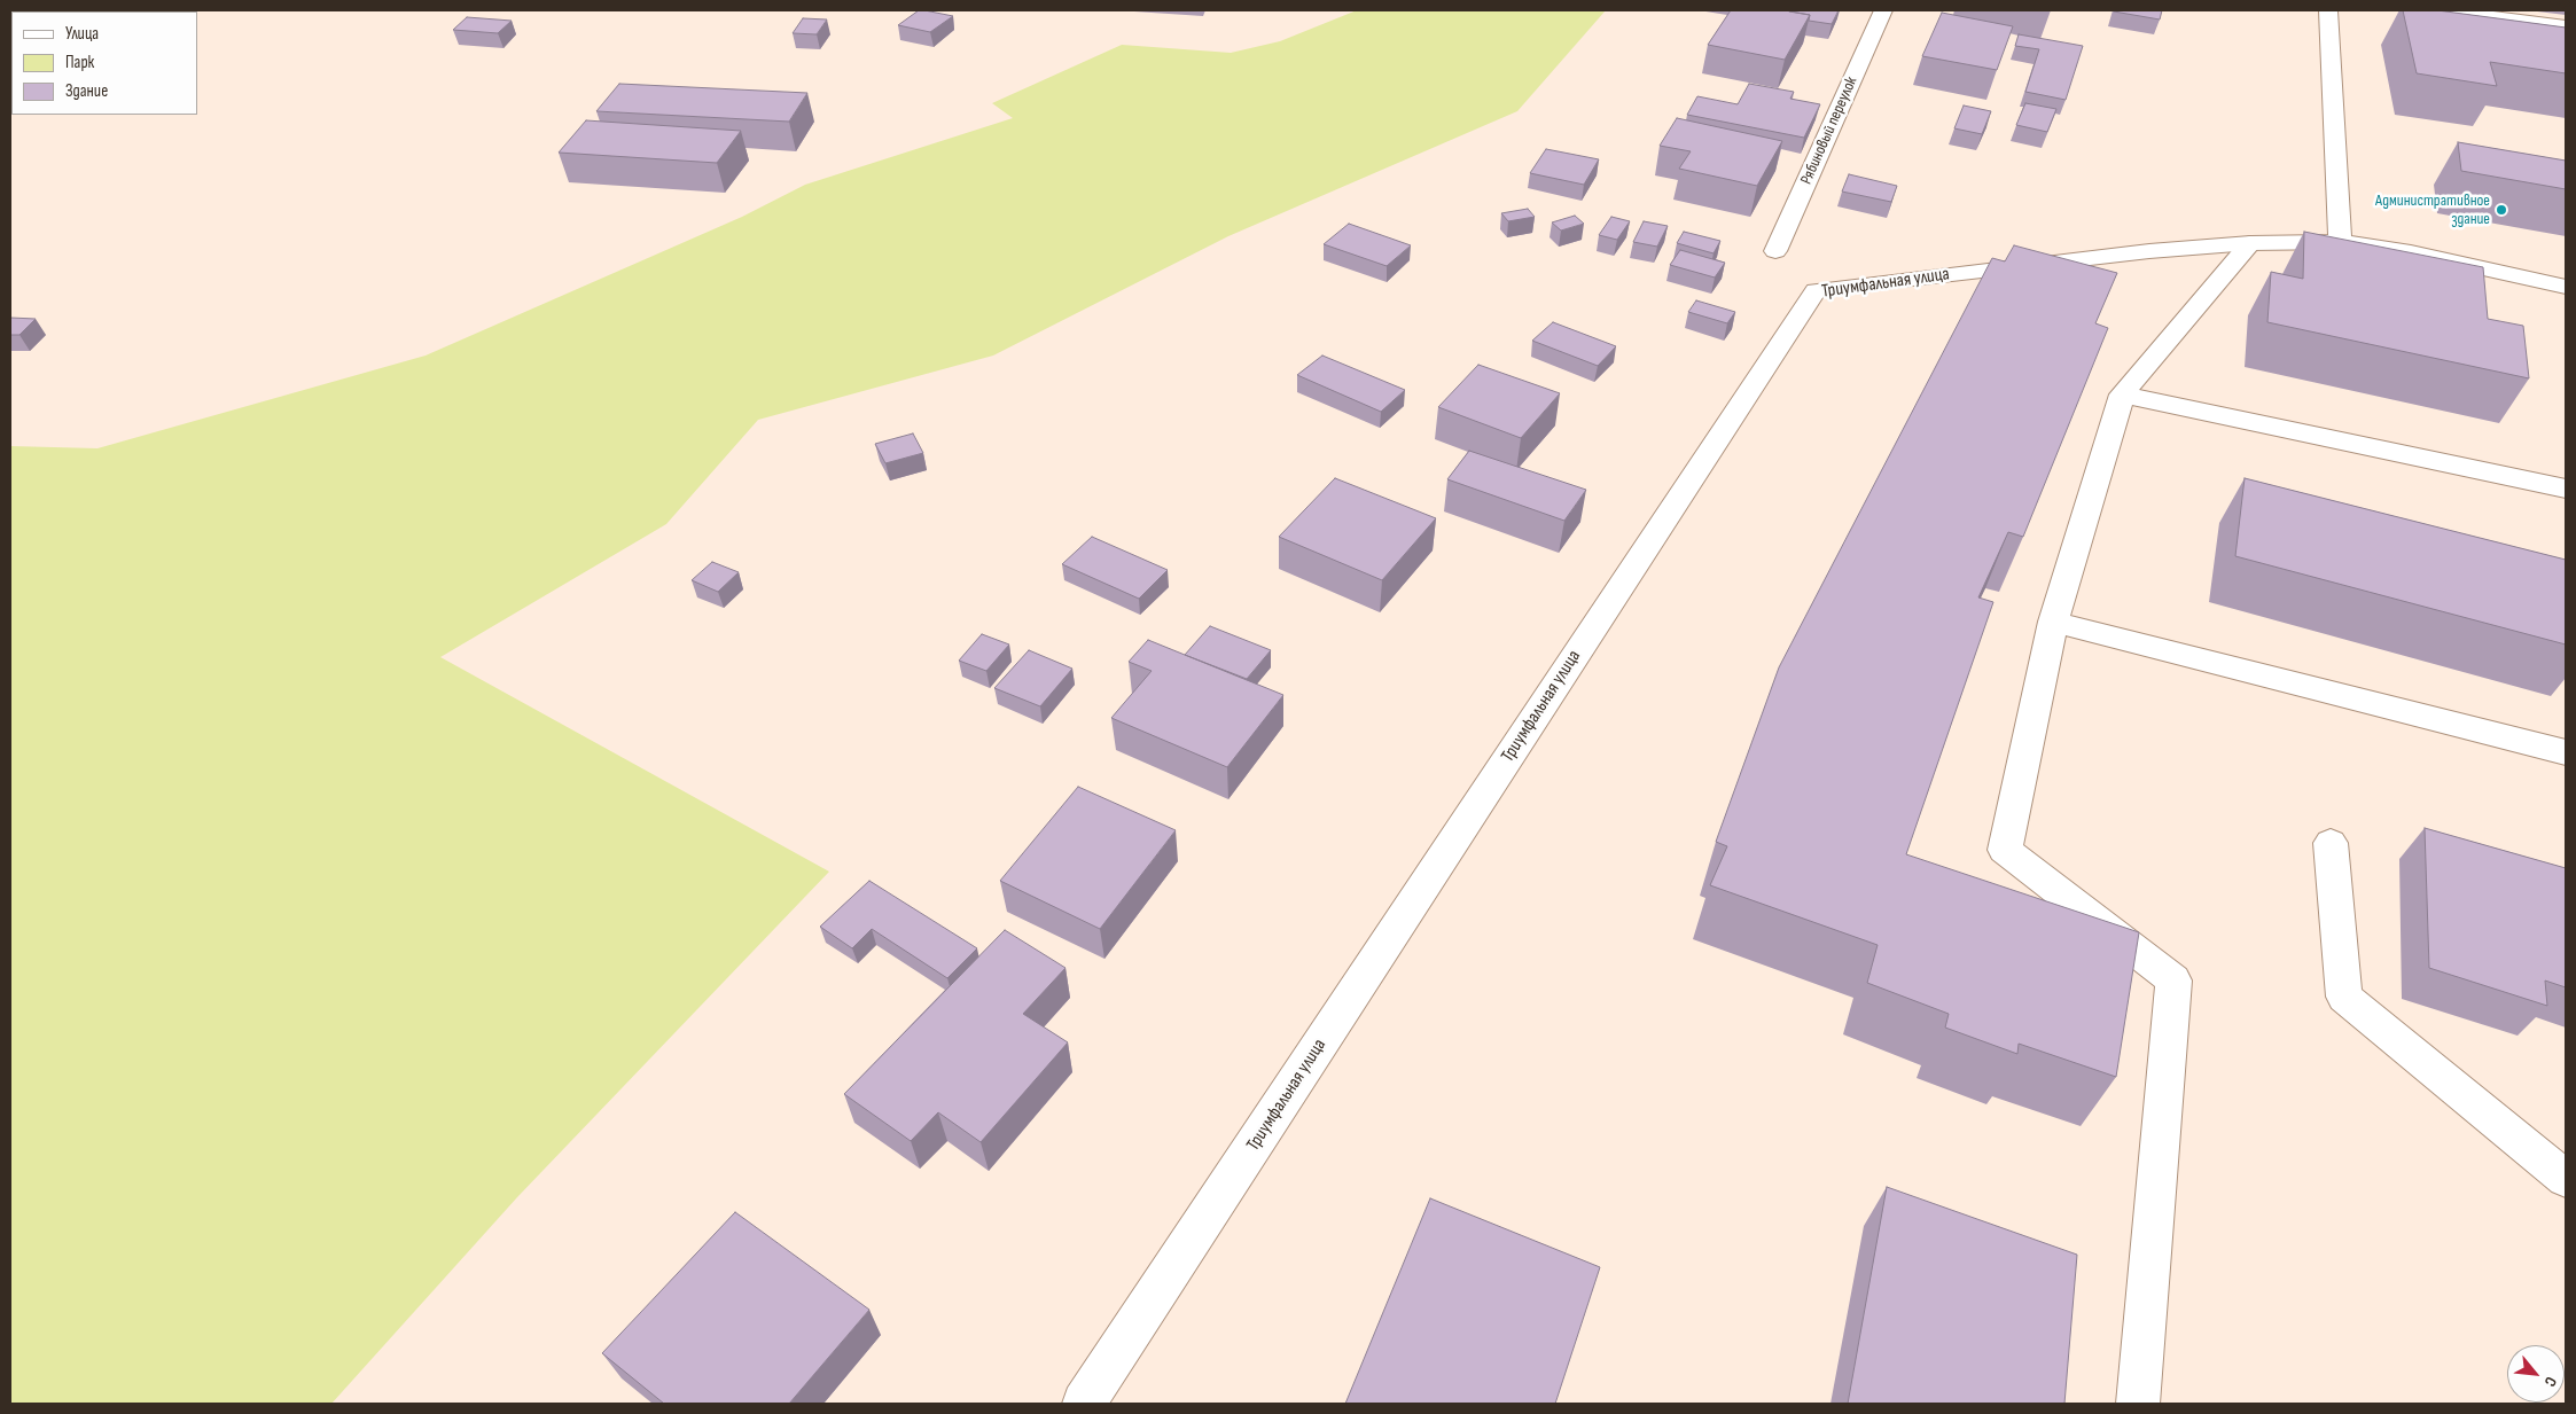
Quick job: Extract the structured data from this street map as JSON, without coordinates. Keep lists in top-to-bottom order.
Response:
{
  "streets": {
    "street": ["Рябиновый переулок", "Триумфальная улица"]
  },
  "places": ["Административное здание"],
  "legend": ["Улица", "Парк", "Здание"],
  "north": "bottom right"
}
